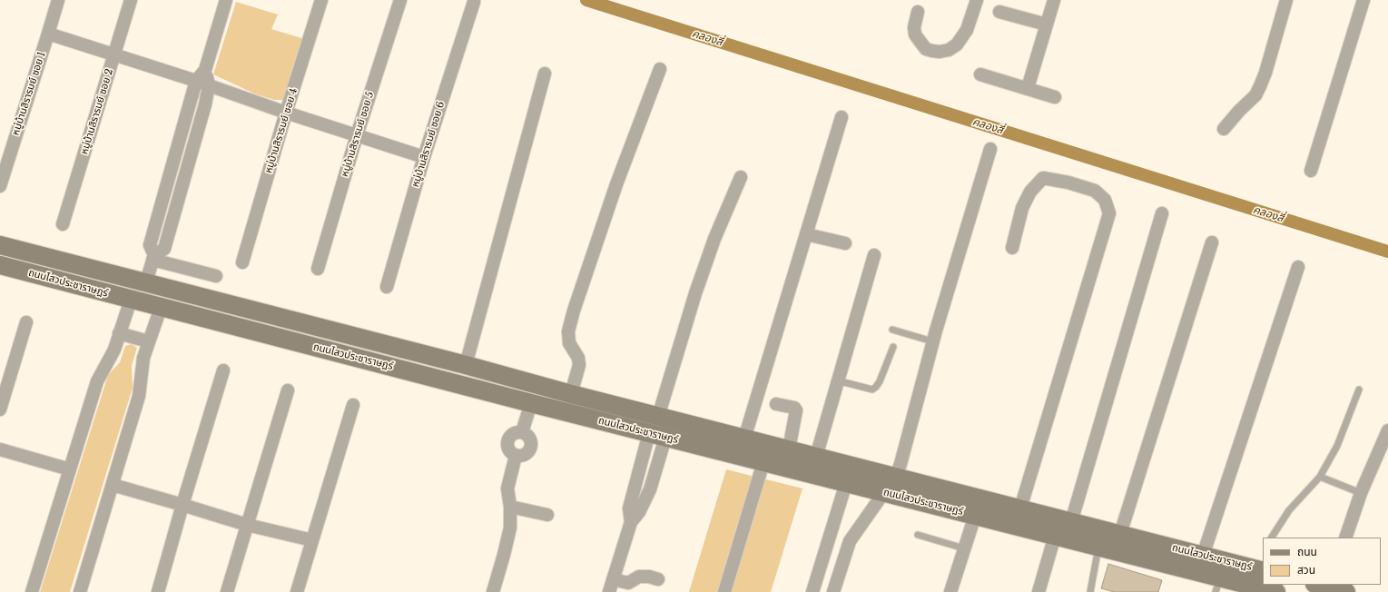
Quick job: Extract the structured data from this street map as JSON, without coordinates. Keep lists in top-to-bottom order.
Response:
{
  "streets": {
    "main road": ["ถนนไสวประชาราษฎร์"],
    "street": [
      "หมู่บ้านสิรารมย์ ซอย 1",
      "หมู่บ้านสิรารมย์ ซอย 2",
      "หมู่บ้านสิรารมย์ ซอย 4",
      "หมู่บ้านสิรารมย์ ซอย 5",
      "หมู่บ้านสิรารมย์ ซอย 6"
    ]
  },
  "water": ["คลองสี่"],
  "legend": ["ถนน", "สวน"]
}
